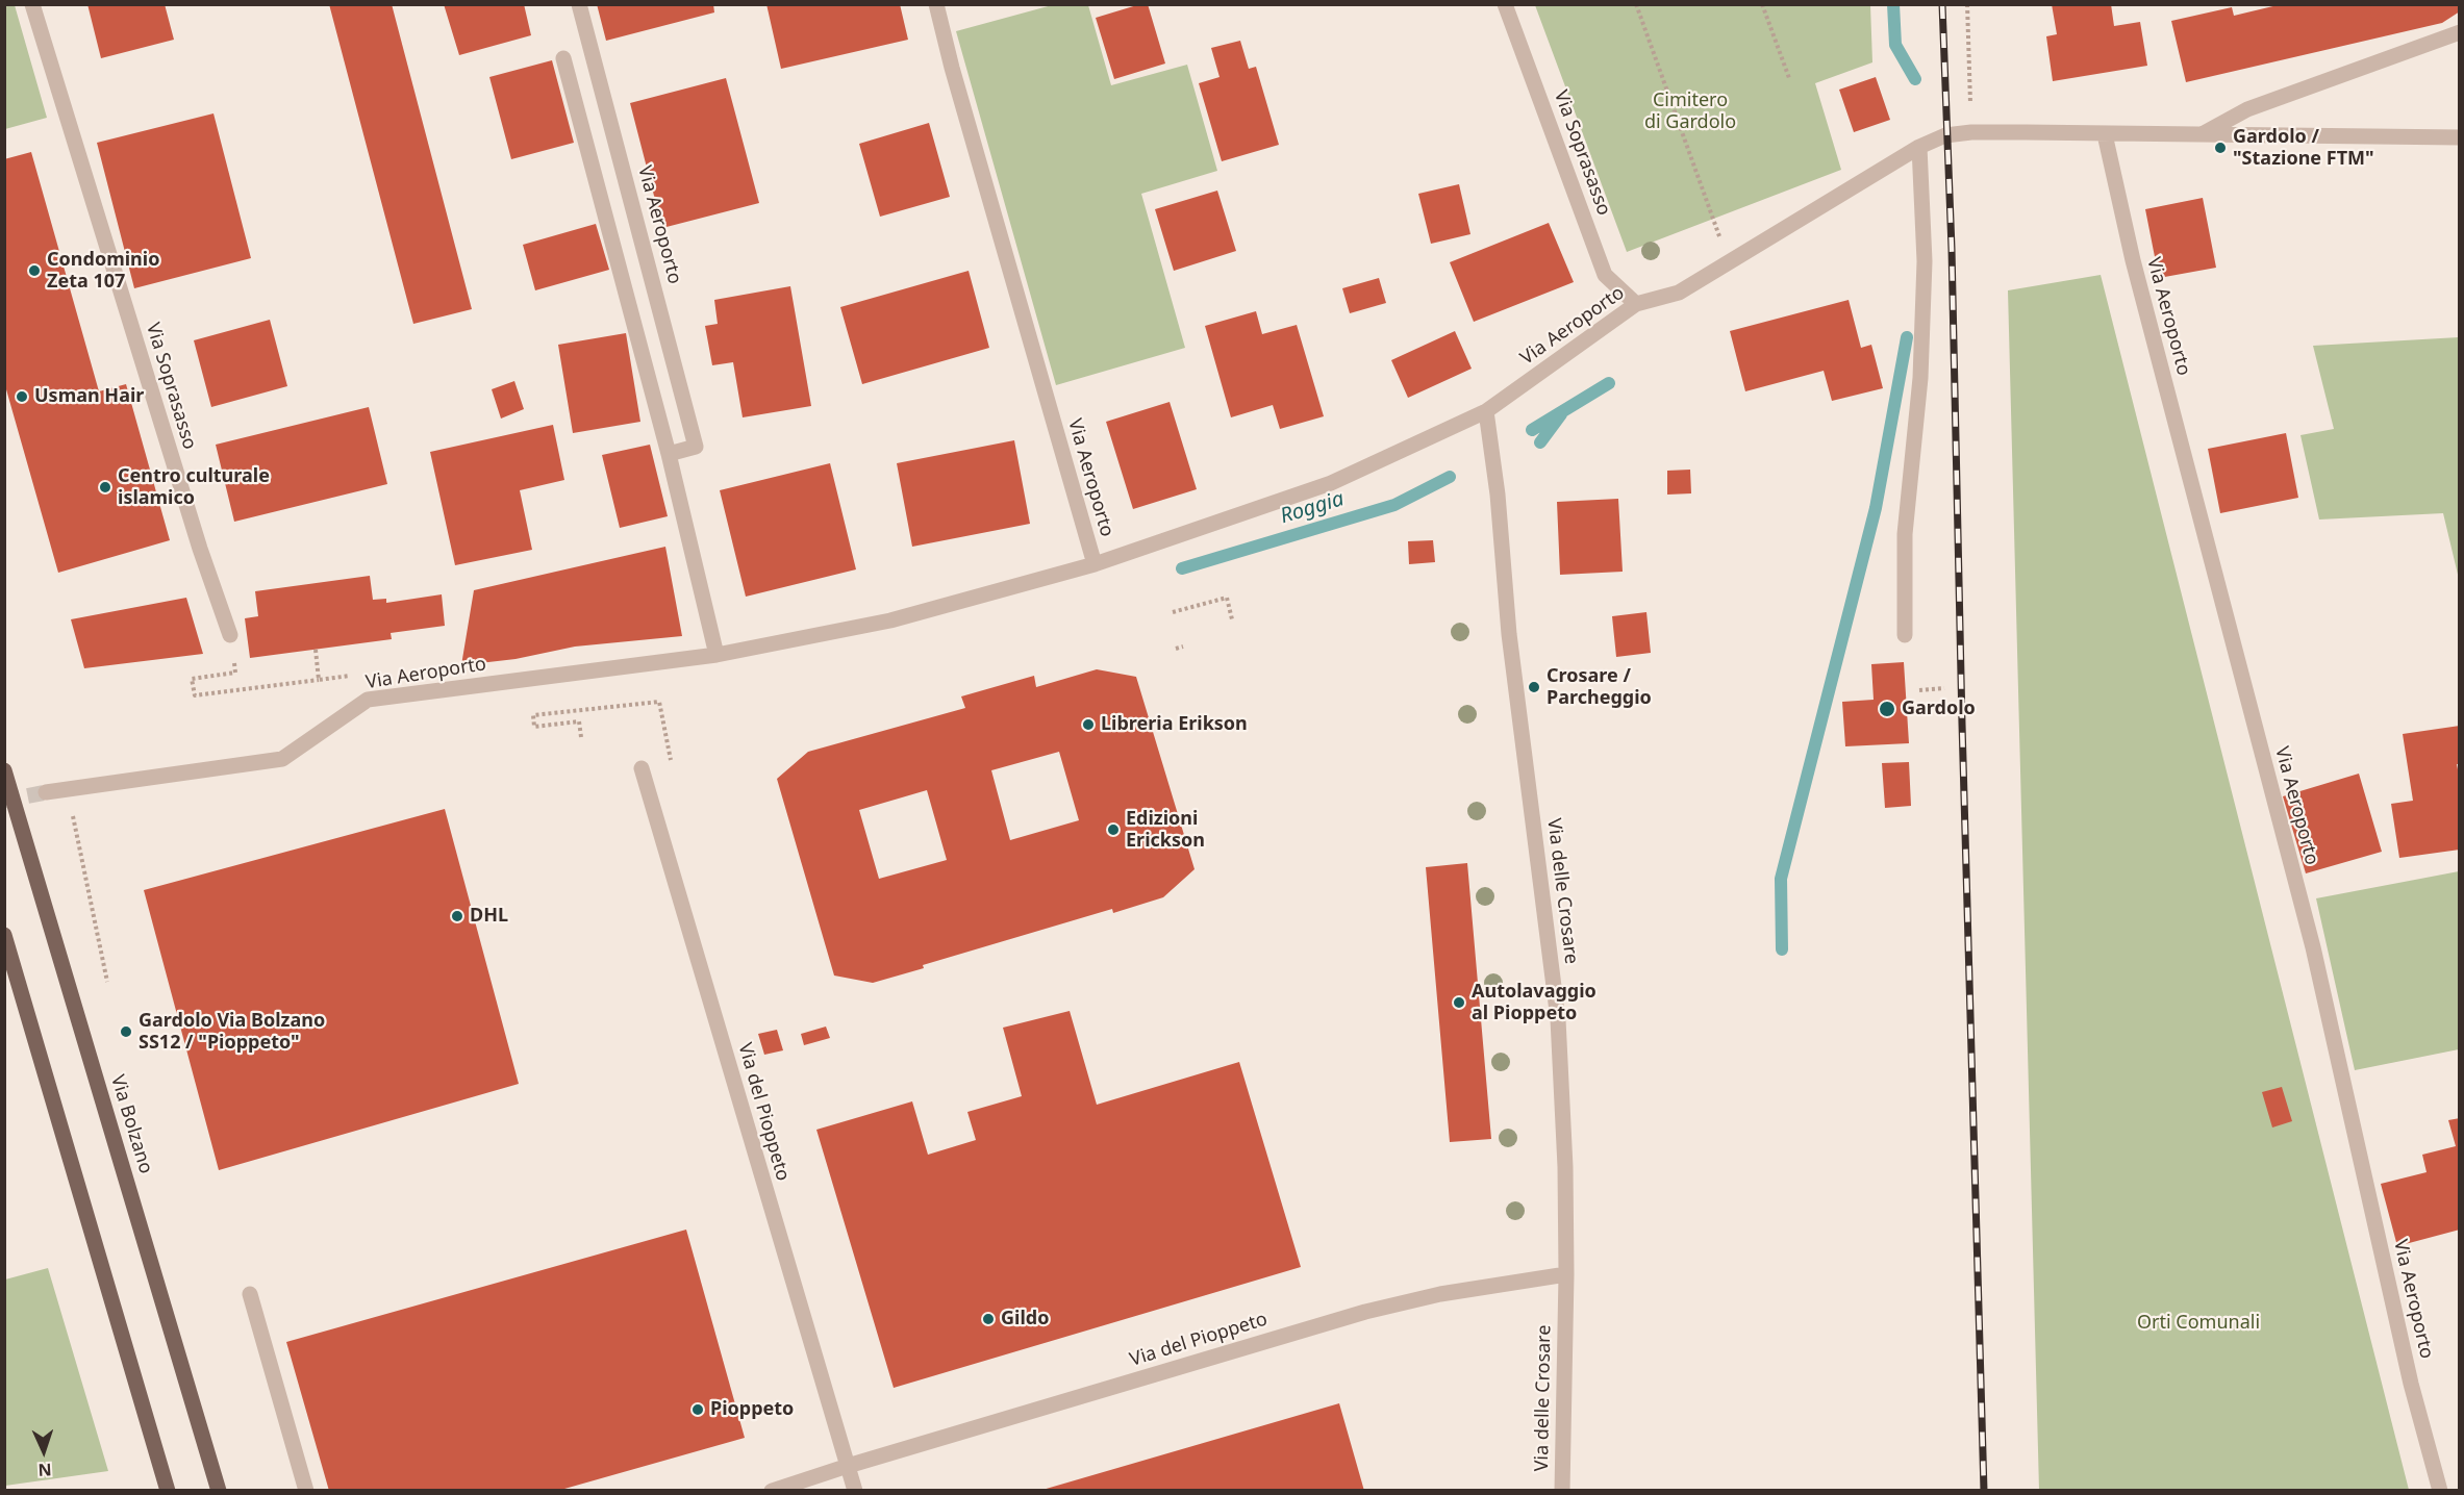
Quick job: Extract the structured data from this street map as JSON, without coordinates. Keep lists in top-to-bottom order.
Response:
{
  "streets": {
    "main road": ["Via Bolzano"],
    "street": [
      "Via Soprasasso",
      "Via Aeroporto",
      "Via delle Crosare",
      "Via del Pioppeto"
    ]
  },
  "crossings": [
    ["Via Soprasasso", "Via Aeroporto"],
    ["Via Aeroporto", "Via delle Crosare"],
    ["Via delle Crosare", "Via del Pioppeto"]
  ],
  "water": ["Roggia"],
  "parks": ["Cimitero di Gardolo", "Orti Comunali"],
  "places": [
    "Gardolo / \"Stazione FTM\"",
    "Condominio Zeta 107",
    "Usman Hair",
    "Centro culturale islamico",
    "Crosare / Parcheggio",
    "Gardolo",
    "Libreria Erikson",
    "Edizioni Erickson",
    "DHL",
    "Autolavaggio al Pioppeto",
    "Gardolo Via Bolzano SS12 / \"Pioppeto\"",
    "Gildo",
    "Pioppeto"
  ],
  "north": "bottom"
}
